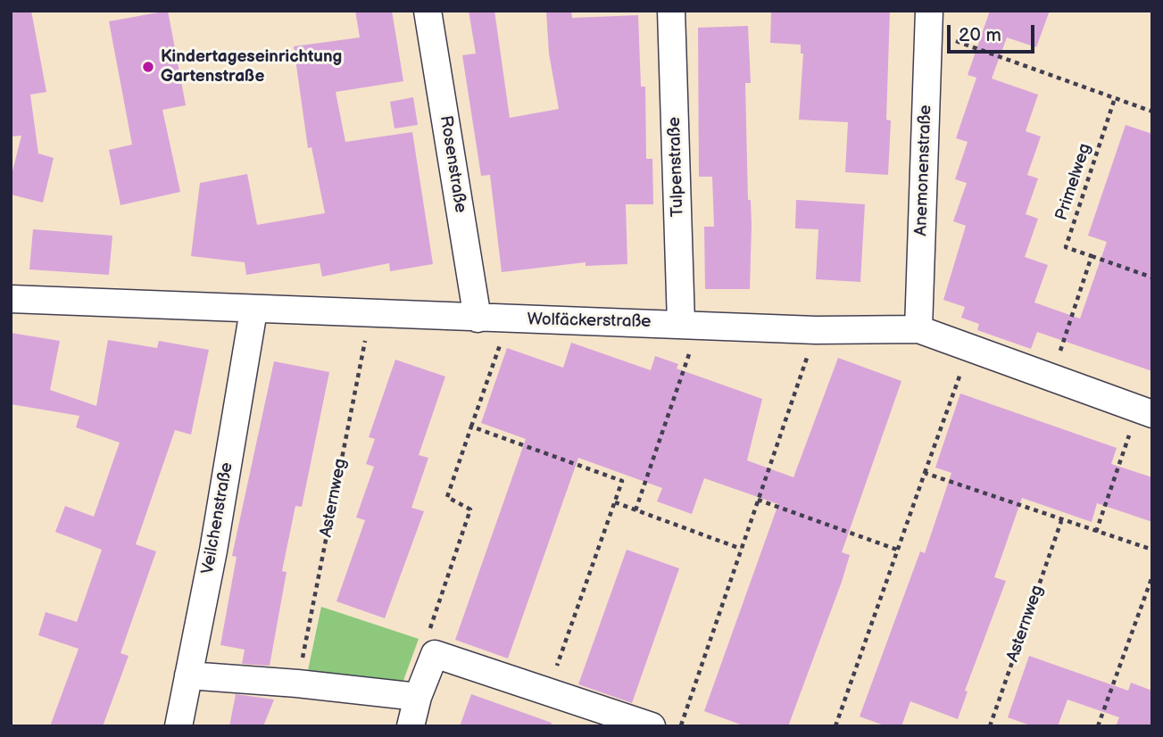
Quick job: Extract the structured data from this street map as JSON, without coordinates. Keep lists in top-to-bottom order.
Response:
{
  "streets": {
    "street": [
      "Rosenstraße",
      "Tulpenstraße",
      "Anemonenstraße",
      "Wolfäckerstraße",
      "Veilchenstraße"
    ],
    "path": ["Primelweg", "Asternweg"]
  },
  "crossings": [
    ["Rosenstraße", "Wolfäckerstraße"],
    ["Tulpenstraße", "Wolfäckerstraße"],
    ["Anemonenstraße", "Wolfäckerstraße"],
    ["Wolfäckerstraße", "Asternweg"],
    ["Wolfäckerstraße", "Veilchenstraße"]
  ],
  "places": ["Kindertageseinrichtung Gartenstraße"],
  "scale_bar": "20 m"
}
